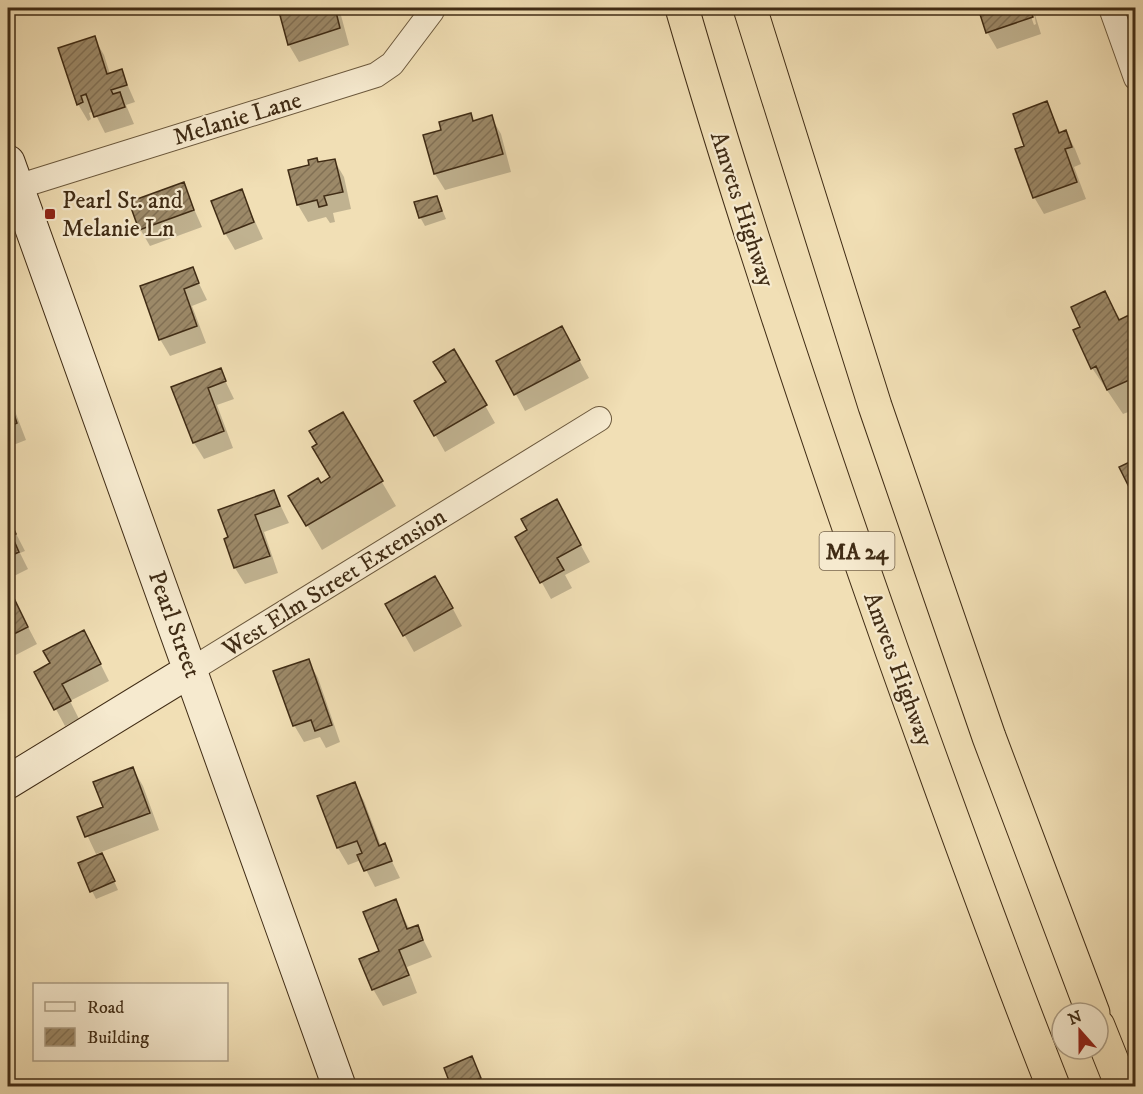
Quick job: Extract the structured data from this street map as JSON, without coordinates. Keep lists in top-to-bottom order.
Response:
{
  "streets": {
    "highway": ["Amvets Highway", "MA 24"],
    "street": ["Melanie Lane", "West Elm Street Extension", "Pearl Street"]
  },
  "crossings": [
    ["Melanie Lane", "Pearl Street"],
    ["West Elm Street Extension", "Pearl Street"]
  ],
  "places": {
    "transit": ["Pearl St. and Melanie Ln"]
  },
  "legend": ["Road", "Building"],
  "north": "top"
}
